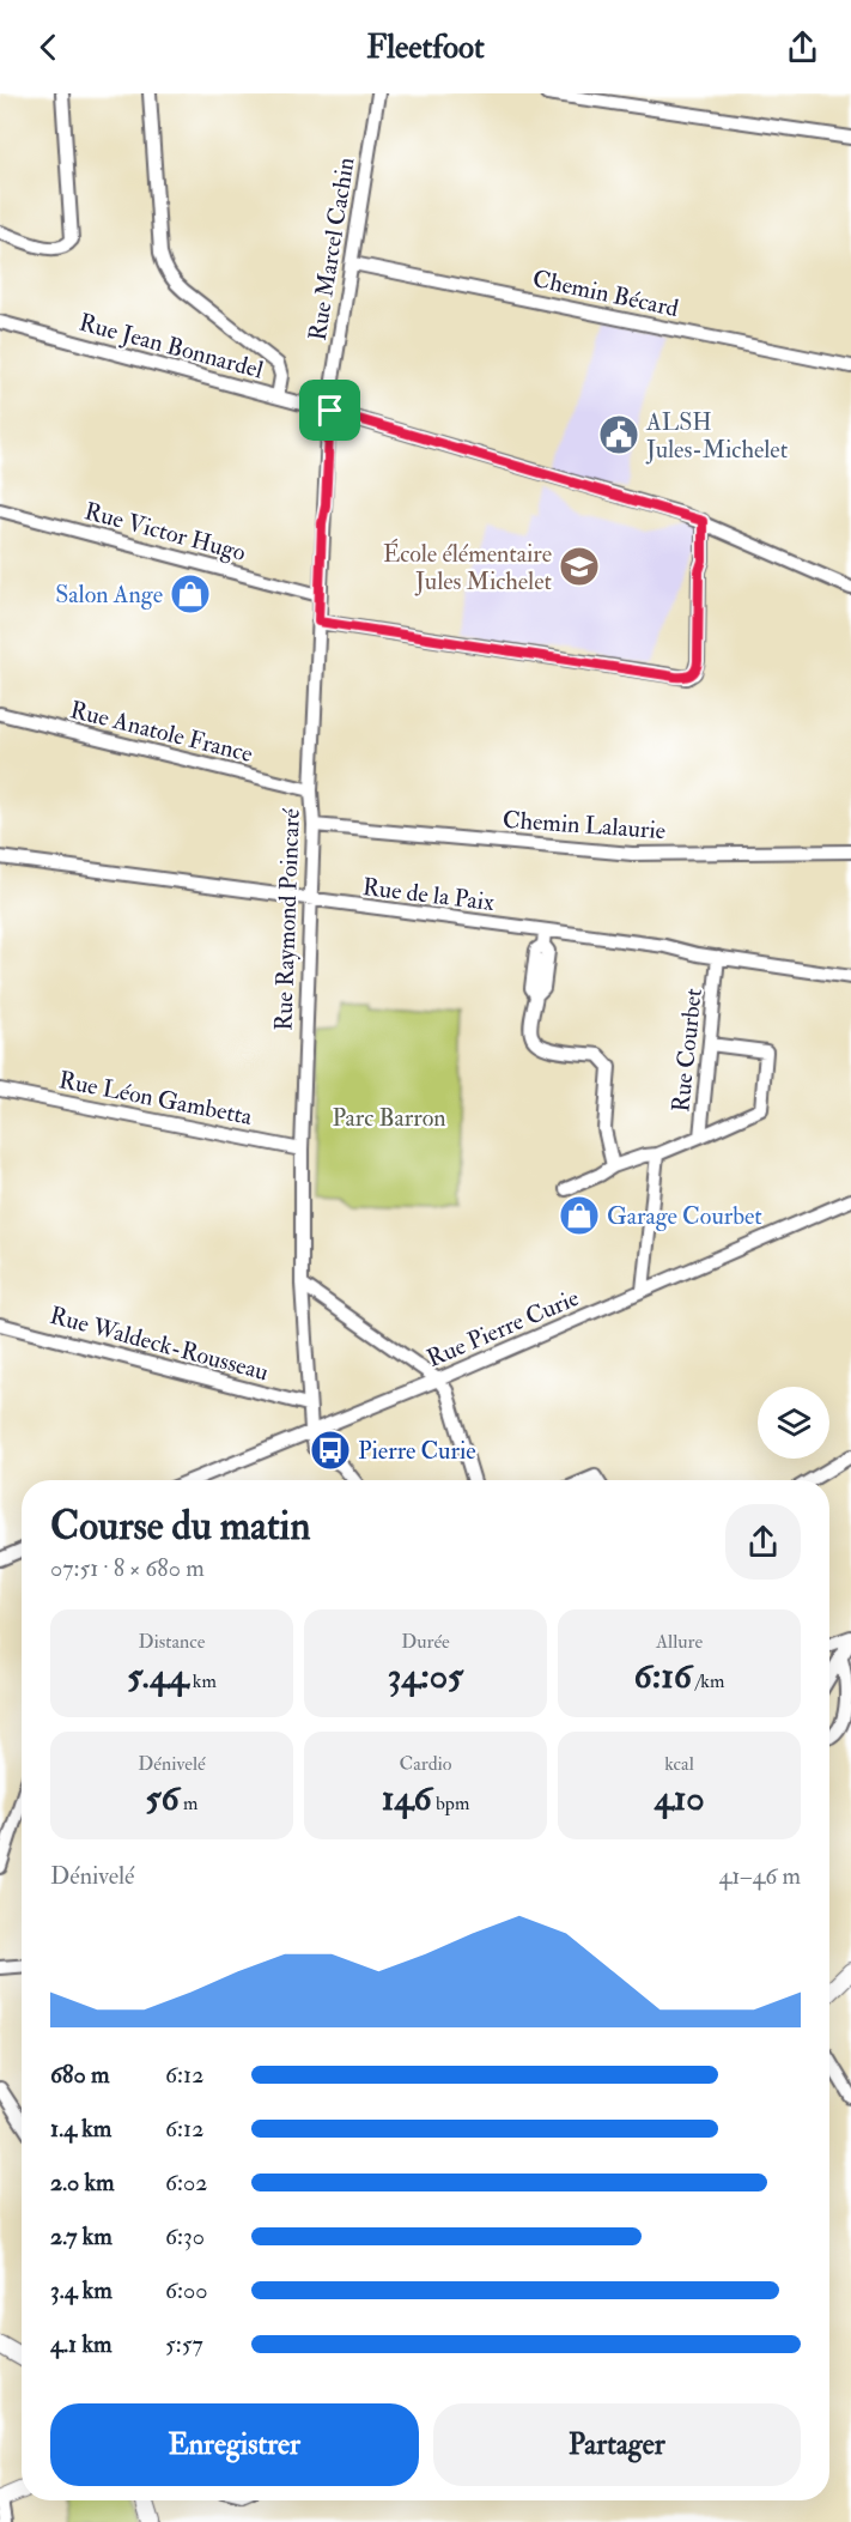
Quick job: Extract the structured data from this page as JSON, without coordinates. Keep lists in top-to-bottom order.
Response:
{
  "streets": {
    "street": [
      "Rue Marcel Cachin",
      "Chemin Bécard",
      "Rue Jean Bonnardel",
      "Rue Victor Hugo",
      "Rue Anatole France",
      "Chemin Lalaurie",
      "Rue de la Paix",
      "Rue Raymond Poincaré",
      "Rue Courbet",
      "Rue Léon Gambetta",
      "Rue Pierre Curie",
      "Rue Waldeck-Rousseau"
    ]
  },
  "crossings": [
    ["Rue Marcel Cachin", "Chemin Bécard"],
    ["Rue Marcel Cachin", "Rue Jean Bonnardel"],
    ["Rue Marcel Cachin", "Rue Raymond Poincaré"],
    ["Rue Jean Bonnardel", "Rue Raymond Poincaré"],
    ["Rue Victor Hugo", "Rue Raymond Poincaré"],
    ["Rue Anatole France", "Rue Raymond Poincaré"],
    ["Chemin Lalaurie", "Rue Raymond Poincaré"],
    ["Rue de la Paix", "Rue Raymond Poincaré"],
    ["Rue de la Paix", "Rue Courbet"],
    ["Rue Raymond Poincaré", "Rue Léon Gambetta"],
    ["Rue Raymond Poincaré", "Rue Pierre Curie"],
    ["Rue Raymond Poincaré", "Rue Waldeck-Rousseau"]
  ],
  "parks": ["Parc Barron"],
  "places": {
    "public building": ["ALSH Jules-Michelet"],
    "school or university": ["École élémentaire Jules Michelet"],
    "shop": ["Salon Ange", "Garage Courbet"],
    "bus stop": ["Pierre Curie"]
  },
  "page": {
    "header": "Fleetfoot",
    "heading": ["Course du matin", "07:51 · 8 × 680 m"],
    "stats": [
      ["Distance", "5.44 km"],
      ["Durée", "34:05"],
      ["Allure", "6:16 /km"],
      ["Dénivelé", "56 m"],
      ["Cardio", "146 bpm"],
      ["kcal", "410"]
    ],
    "chart": ["Dénivelé", "41–46 m"],
    "list": [
      {
        "name": "680 m",
        "note": "6:12"
      },
      {
        "name": "1.4 km",
        "note": "6:12"
      },
      {
        "name": "2.0 km",
        "note": "6:02"
      },
      {
        "name": "2.7 km",
        "note": "6:30"
      },
      {
        "name": "3.4 km",
        "note": "6:00"
      },
      {
        "name": "4.1 km",
        "note": "5:57"
      }
    ],
    "buttons": ["Enregistrer", "Partager"]
  }
}
